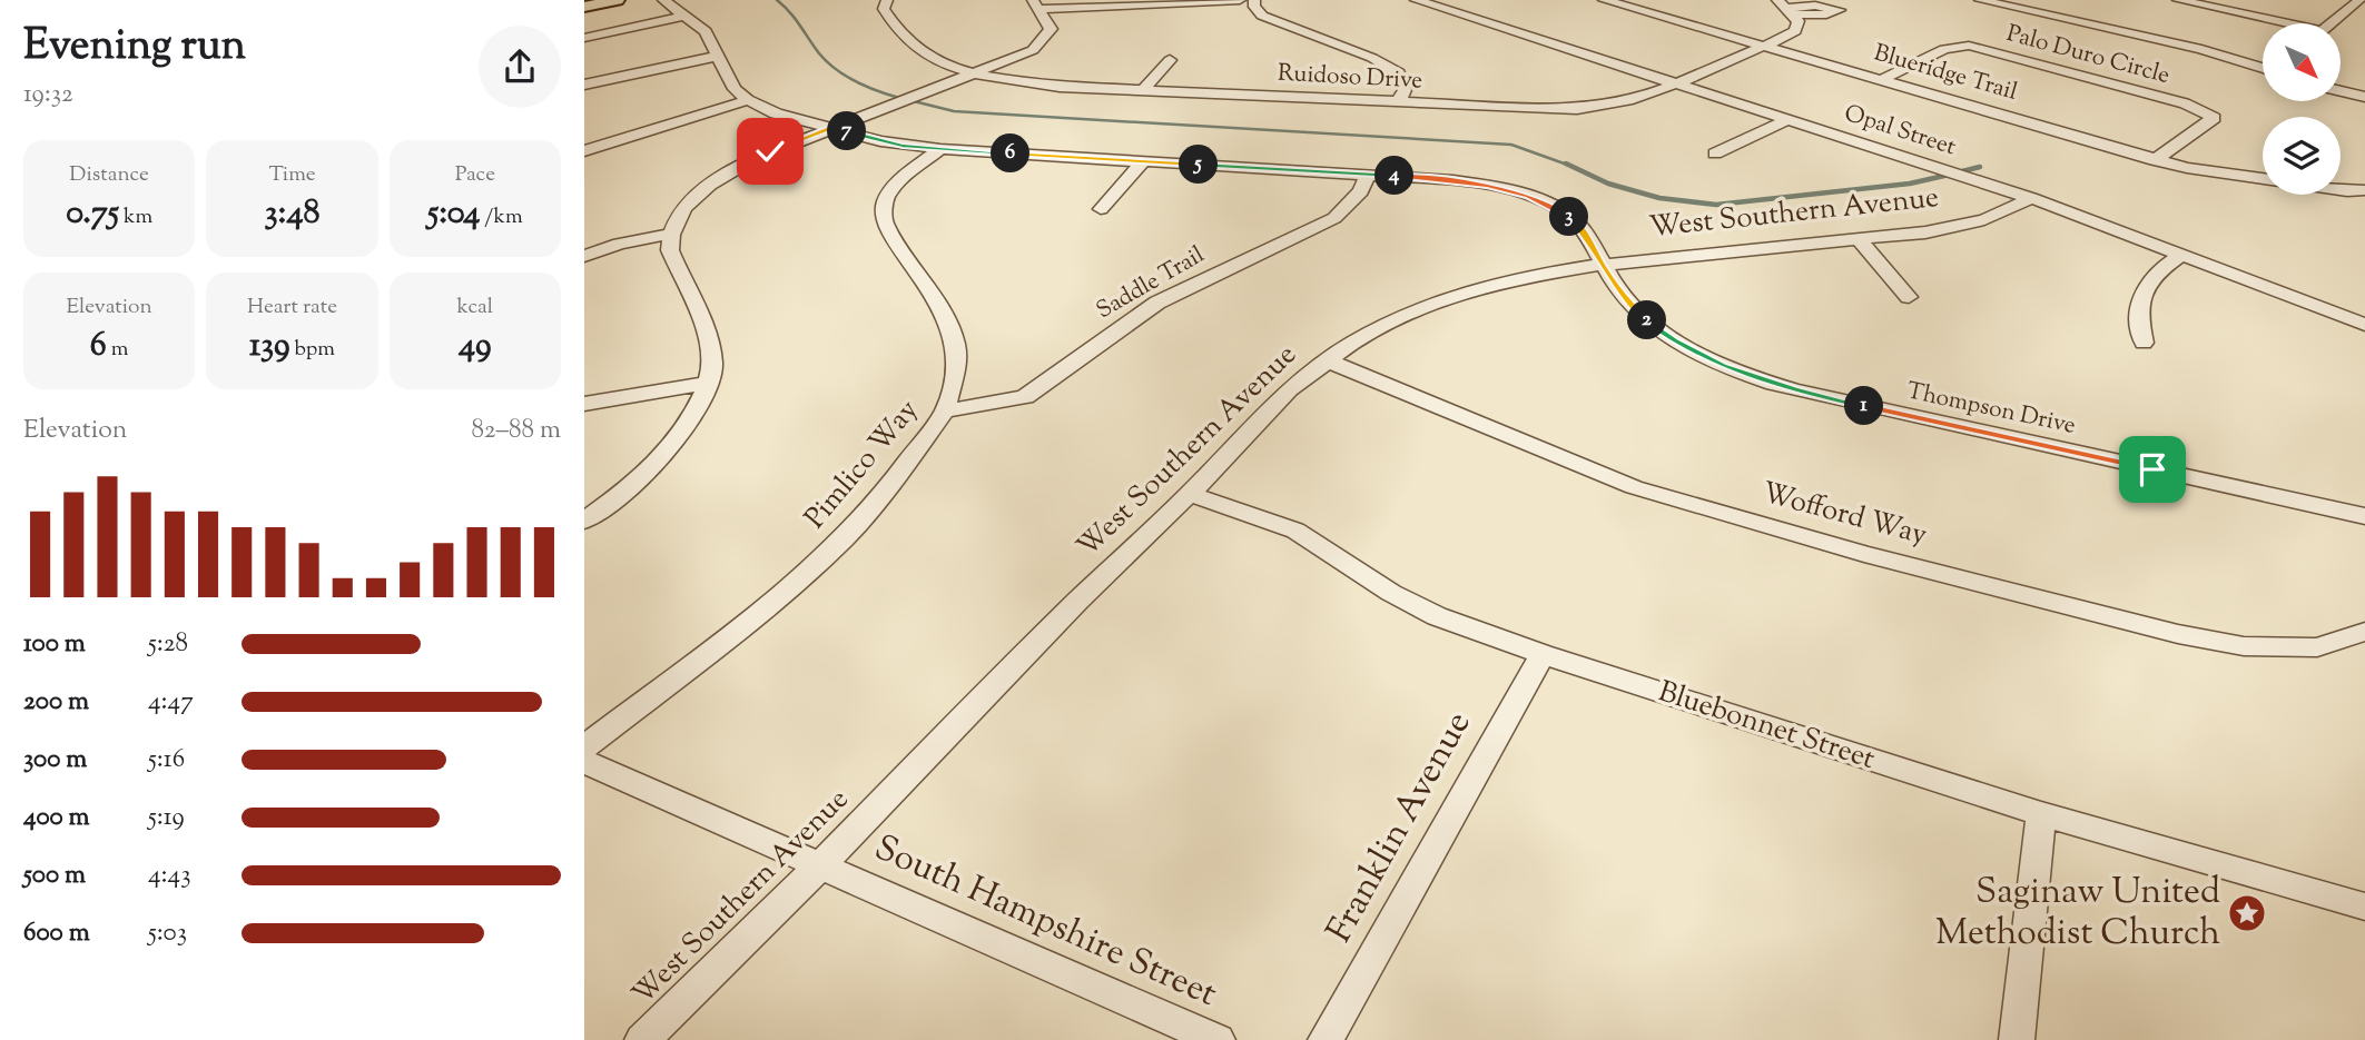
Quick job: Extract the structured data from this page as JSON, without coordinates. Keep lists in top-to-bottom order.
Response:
{
  "streets": {
    "street": [
      "Palo Duro Circle",
      "Blueridge Trail",
      "Ruidoso Drive",
      "Opal Street",
      "West Southern Avenue",
      "Saddle Trail",
      "Thompson Drive",
      "Pimlico Way",
      "Wofford Way",
      "Bluebonnet Street",
      "Franklin Avenue",
      "South Hampshire Street"
    ]
  },
  "crossings": [
    ["Palo Duro Circle", "Blueridge Trail"],
    ["Blueridge Trail", "Ruidoso Drive"],
    ["Ruidoso Drive", "Opal Street"],
    ["Opal Street", "West Southern Avenue"],
    ["West Southern Avenue", "Thompson Drive"],
    ["West Southern Avenue", "Wofford Way"],
    ["West Southern Avenue", "Bluebonnet Street"],
    ["West Southern Avenue", "South Hampshire Street"],
    ["Saddle Trail", "Thompson Drive"],
    ["Saddle Trail", "Pimlico Way"],
    ["Thompson Drive", "Pimlico Way"],
    ["Bluebonnet Street", "Franklin Avenue"]
  ],
  "places": {
    "place": ["Saginaw United Methodist Church"]
  },
  "north": "bottom right",
  "page": {
    "heading": ["Evening run", "19:32"],
    "pins": [
      "7",
      "6",
      "5",
      "4",
      "3",
      "2",
      "1"
    ],
    "stats": [
      ["Distance", "0.75 km"],
      ["Time", "3:48"],
      ["Pace", "5:04 /km"],
      ["Elevation", "6 m"],
      ["Heart rate", "139 bpm"],
      ["kcal", "49"]
    ],
    "chart": ["Elevation", "82–88 m"],
    "list": [
      {
        "name": "100 m",
        "note": "5:28"
      },
      {
        "name": "200 m",
        "note": "4:47"
      },
      {
        "name": "300 m",
        "note": "5:16"
      },
      {
        "name": "400 m",
        "note": "5:19"
      },
      {
        "name": "500 m",
        "note": "4:43"
      },
      {
        "name": "600 m",
        "note": "5:03"
      }
    ]
  }
}
